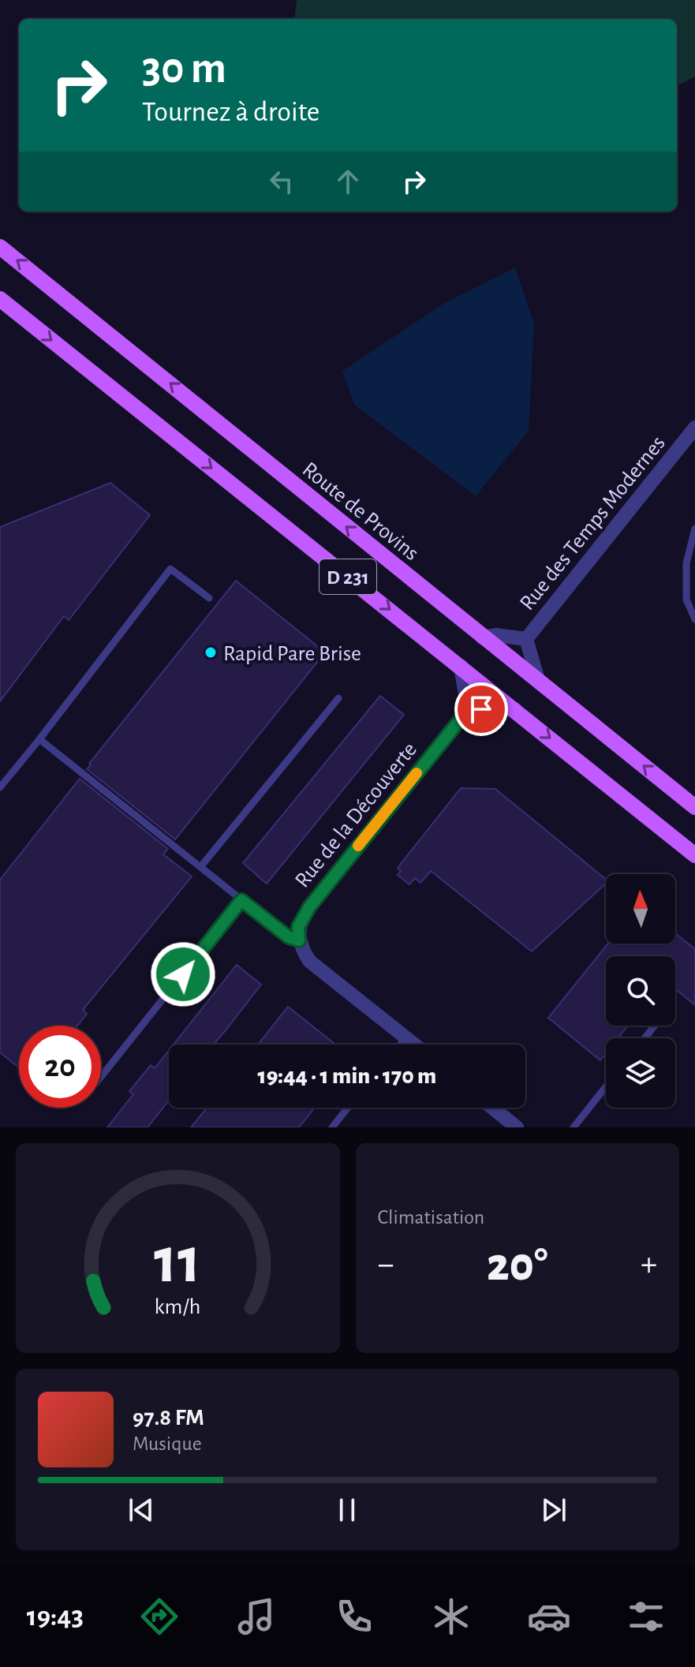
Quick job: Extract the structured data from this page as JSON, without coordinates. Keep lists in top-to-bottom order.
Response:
{
  "streets": {
    "main road": ["Route de Provins", "D 231"],
    "street": ["Rue des Temps Modernes", "Rue de la Découverte"]
  },
  "crossings": [
    ["Route de Provins", "Rue des Temps Modernes"]
  ],
  "places": ["Rapid Pare Brise"],
  "north": "top",
  "page": {
    "turn": ["30 m", "Tournez à droite"],
    "limit": "20",
    "trip": "19:44 · 1 min · 170 m",
    "tile": "Climatisation",
    "heat": ["−", "20°", "+"],
    "song": ["97.8 FM", "Musique"],
    "tabs": "19:43",
    "gauge": ["11", "km/h"]
  }
}
